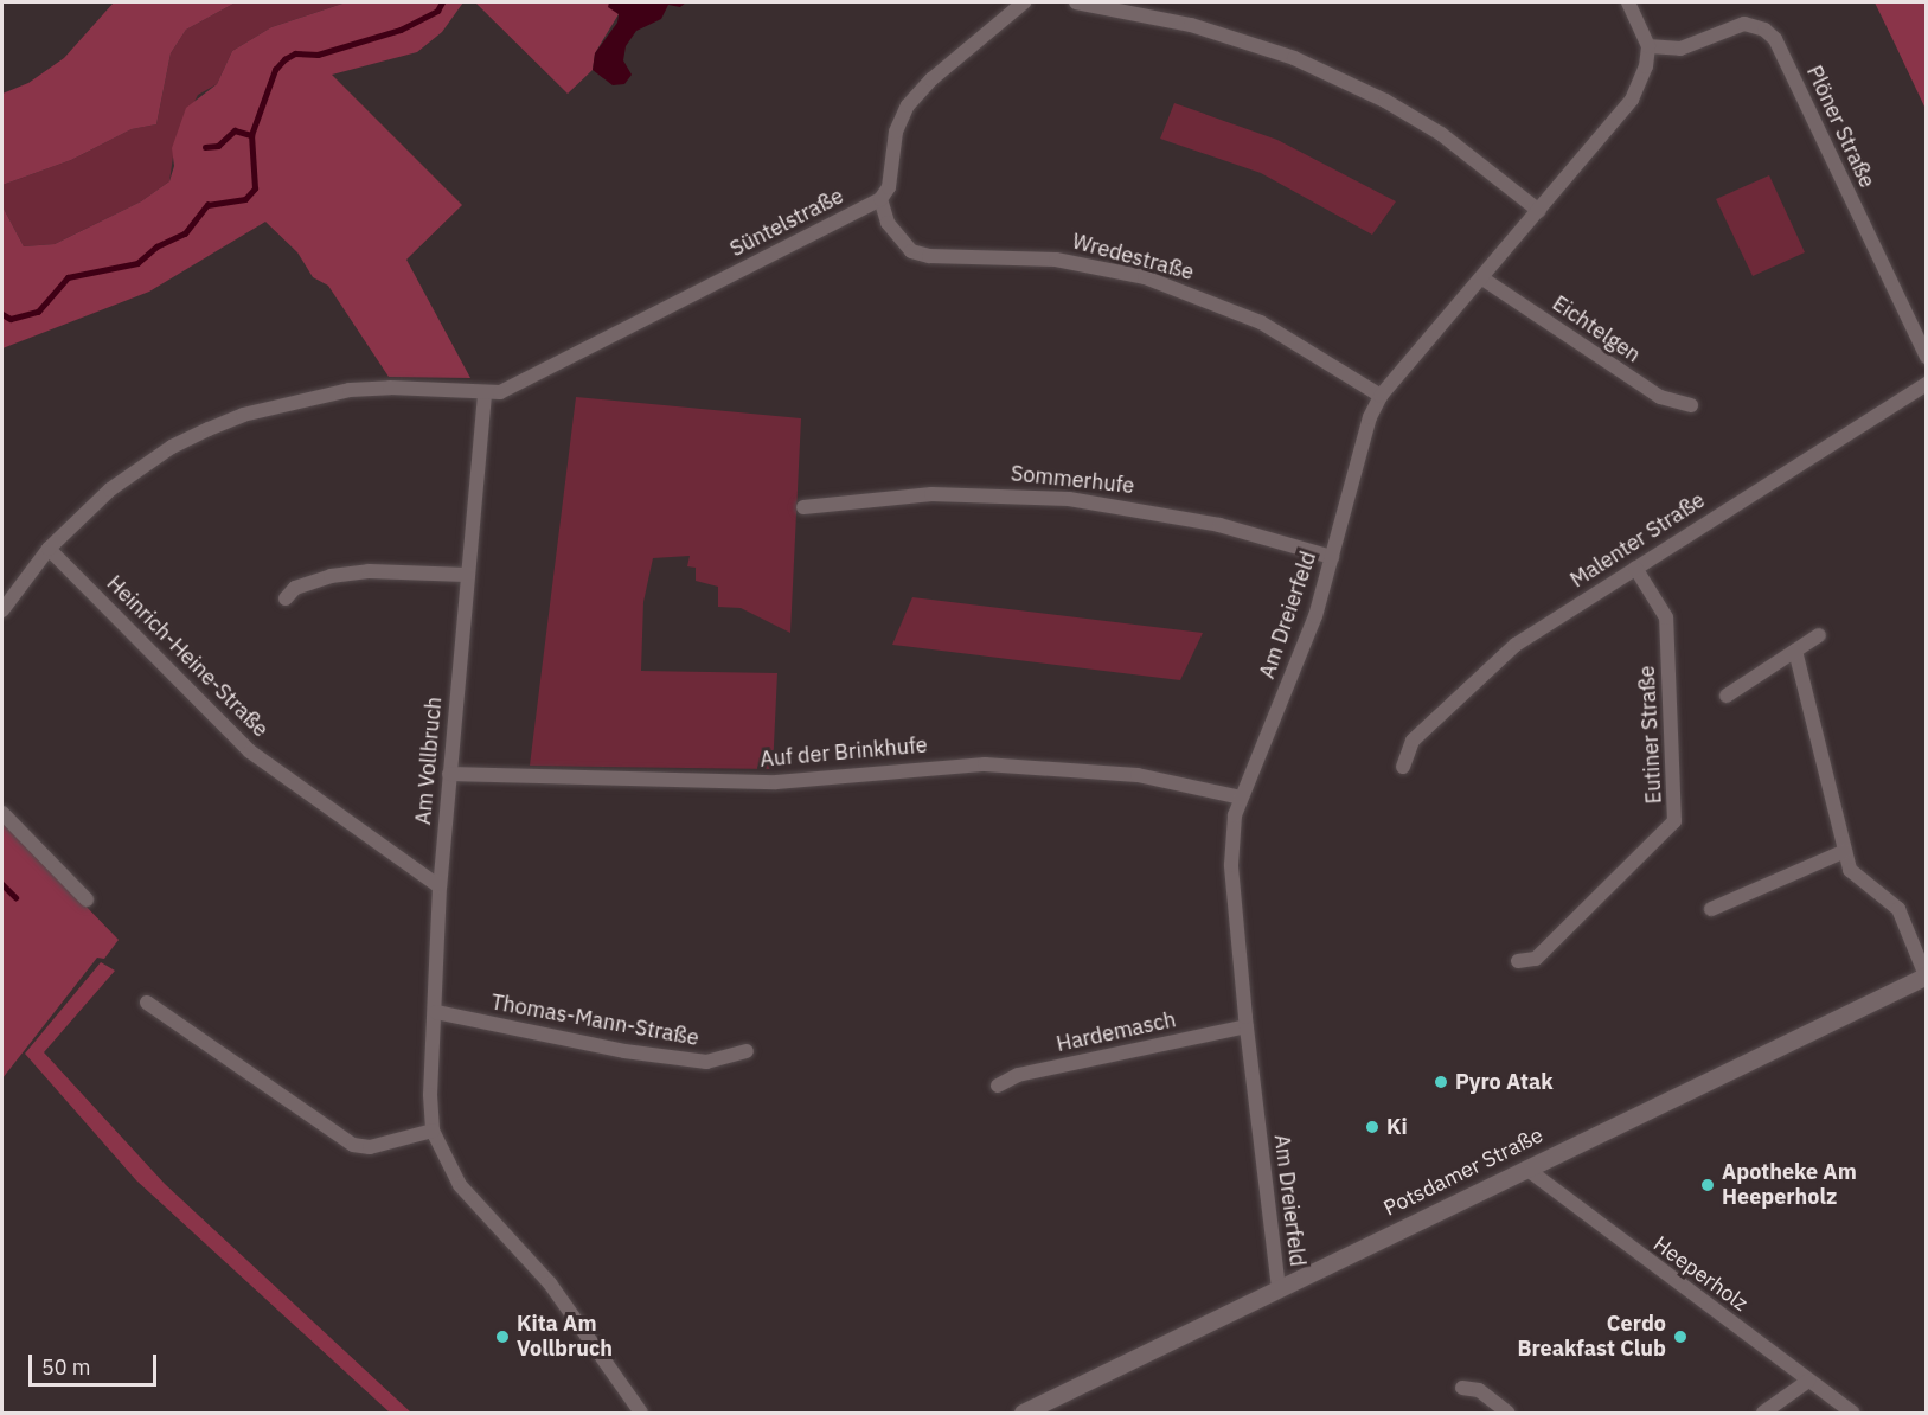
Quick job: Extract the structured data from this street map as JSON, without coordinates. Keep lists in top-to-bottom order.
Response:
{
  "streets": {
    "street": [
      "Plöner Straße",
      "Süntelstraße",
      "Wredestraße",
      "Eichtelgen",
      "Sommerhufe",
      "Malenter Straße",
      "Am Dreierfeld",
      "Heinrich-Heine-Straße",
      "Eutiner Straße",
      "Auf der Brinkhufe",
      "Am Vollbruch",
      "Thomas-Mann-Straße",
      "Hardemasch",
      "Potsdamer Straße",
      "Heeperholz"
    ]
  },
  "crossings": [
    ["Plöner Straße", "Am Dreierfeld"],
    ["Süntelstraße", "Wredestraße"],
    ["Süntelstraße", "Am Vollbruch"],
    ["Wredestraße", "Am Dreierfeld"],
    ["Eichtelgen", "Am Dreierfeld"],
    ["Sommerhufe", "Am Dreierfeld"],
    ["Malenter Straße", "Eutiner Straße"],
    ["Am Dreierfeld", "Auf der Brinkhufe"],
    ["Am Dreierfeld", "Hardemasch"],
    ["Am Dreierfeld", "Potsdamer Straße"],
    ["Heinrich-Heine-Straße", "Am Vollbruch"],
    ["Auf der Brinkhufe", "Am Vollbruch"],
    ["Am Vollbruch", "Thomas-Mann-Straße"],
    ["Potsdamer Straße", "Heeperholz"]
  ],
  "places": [
    "Pyro Atak",
    "Ki",
    "Apotheke Am Heeperholz",
    "Kita Am Vollbruch",
    "Cerdo Breakfast Club"
  ],
  "scale_bar": "50 m"
}
